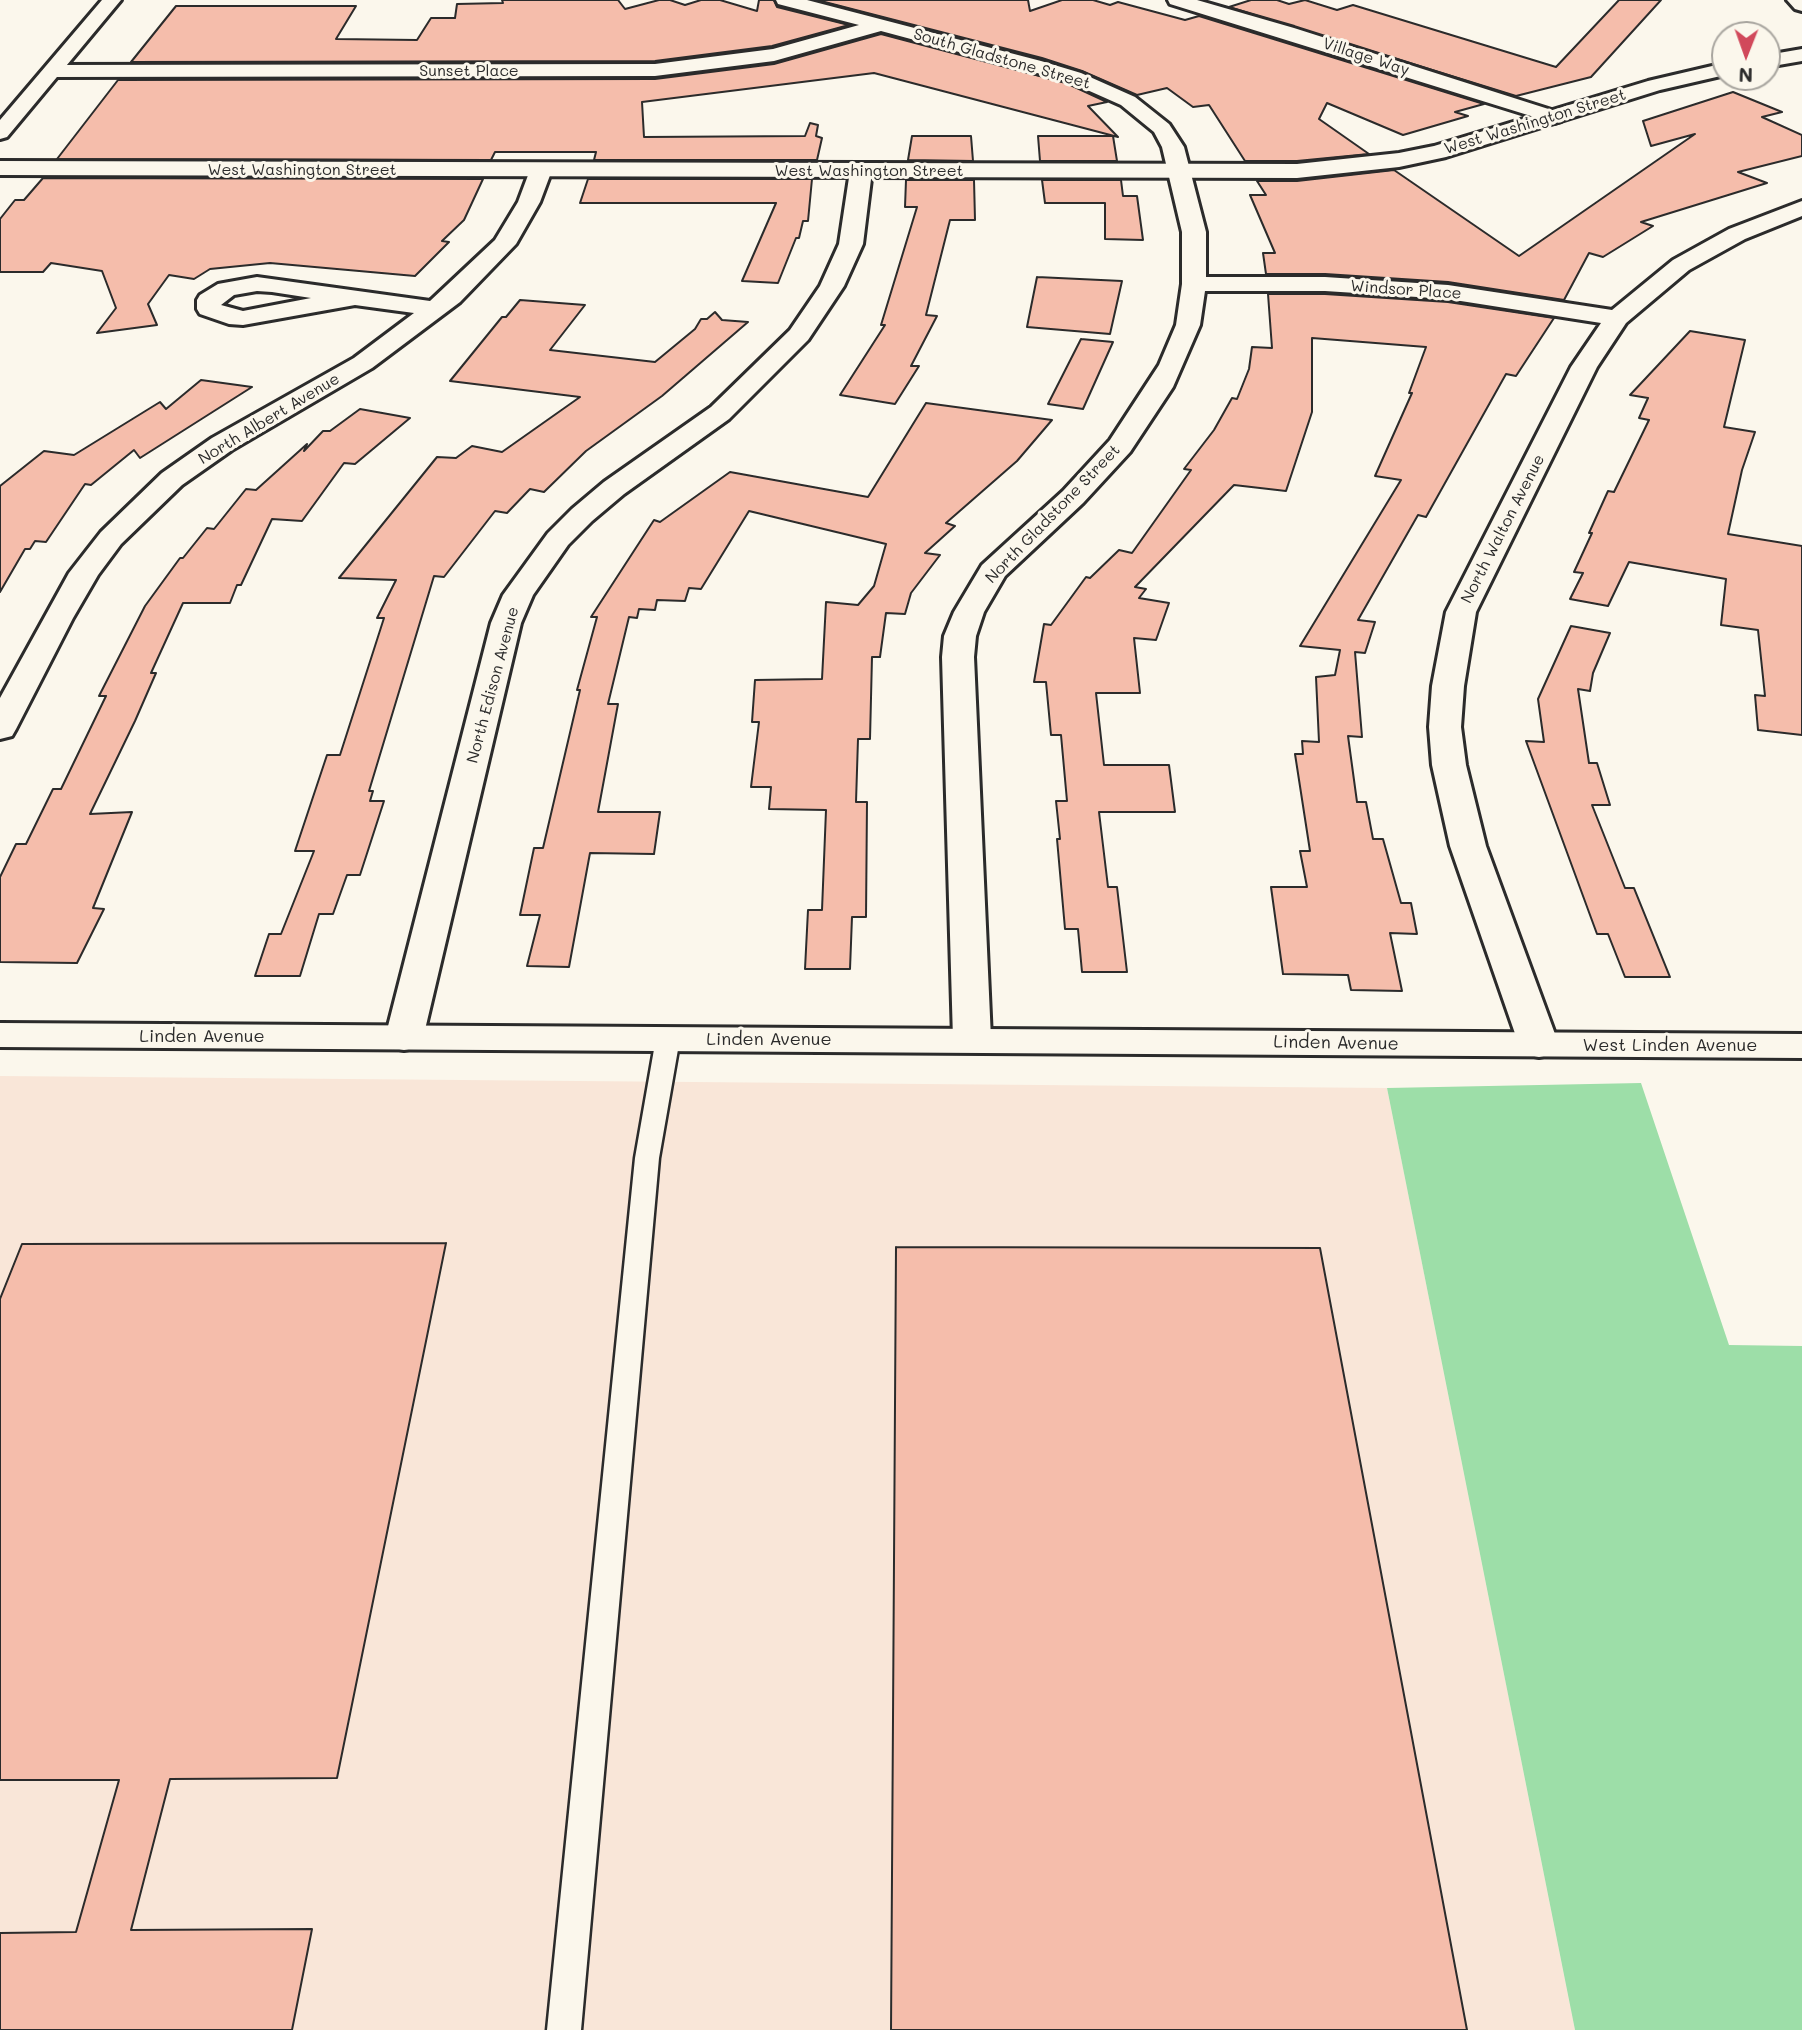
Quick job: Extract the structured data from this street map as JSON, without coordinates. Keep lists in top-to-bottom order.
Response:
{
  "streets": {
    "street": [
      "Village Way",
      "South Gladstone Street",
      "Sunset Place",
      "West Washington Street",
      "Windsor Place",
      "North Albert Avenue",
      "North Gladstone Street",
      "North Walton Avenue",
      "North Edison Avenue",
      "Linden Avenue",
      "West Linden Avenue"
    ]
  },
  "crossings": [
    ["Village Way", "West Washington Street"],
    ["South Gladstone Street", "Sunset Place"],
    ["South Gladstone Street", "West Washington Street"],
    ["South Gladstone Street", "North Gladstone Street"],
    ["West Washington Street", "North Albert Avenue"],
    ["West Washington Street", "North Gladstone Street"],
    ["West Washington Street", "North Edison Avenue"],
    ["Windsor Place", "North Gladstone Street"],
    ["Windsor Place", "North Walton Avenue"],
    ["North Gladstone Street", "Linden Avenue"],
    ["North Walton Avenue", "Linden Avenue"],
    ["North Walton Avenue", "West Linden Avenue"],
    ["North Edison Avenue", "Linden Avenue"],
    ["Linden Avenue", "West Linden Avenue"]
  ],
  "north": "bottom"
}
